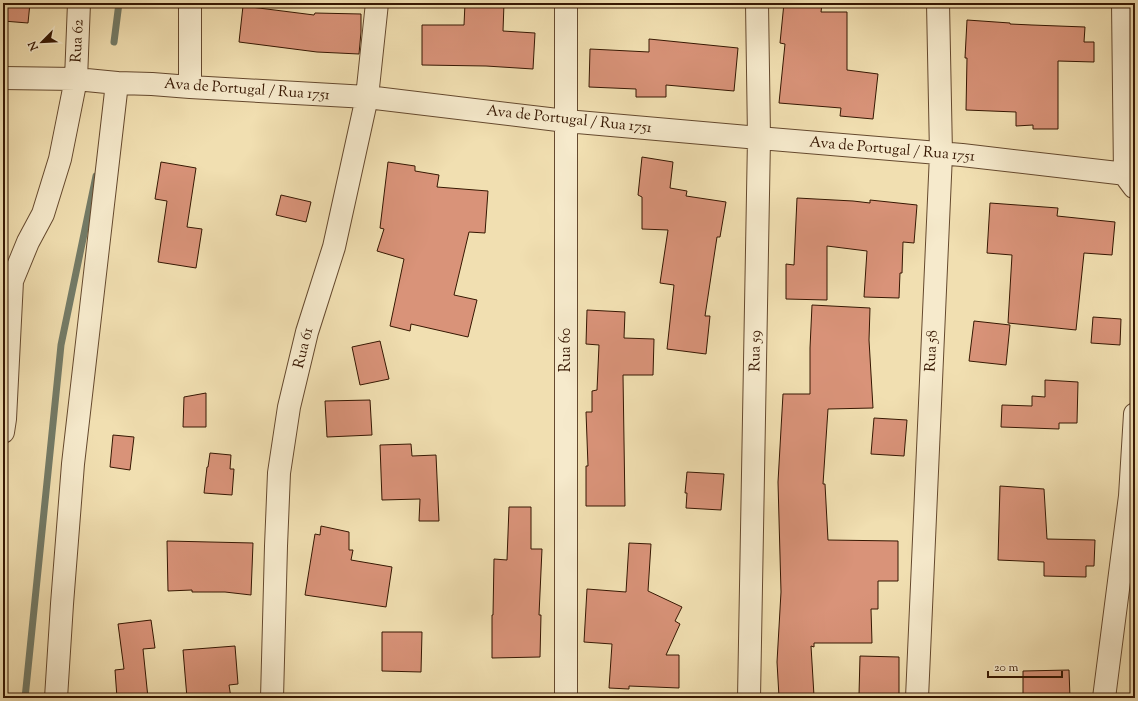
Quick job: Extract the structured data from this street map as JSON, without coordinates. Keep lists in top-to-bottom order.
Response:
{
  "streets": {
    "street": [
      "Rua 62",
      "Ava de Portugal / Rua 1751",
      "Rua 61",
      "Rua 60",
      "Rua 59",
      "Rua 58"
    ]
  },
  "crossings": [
    ["Rua 62", "Ava de Portugal / Rua 1751"],
    ["Ava de Portugal / Rua 1751", "Rua 61"],
    ["Ava de Portugal / Rua 1751", "Rua 60"],
    ["Ava de Portugal / Rua 1751", "Rua 59"],
    ["Ava de Portugal / Rua 1751", "Rua 58"]
  ],
  "scale_bar": "20 m",
  "north": "bottom left"
}
